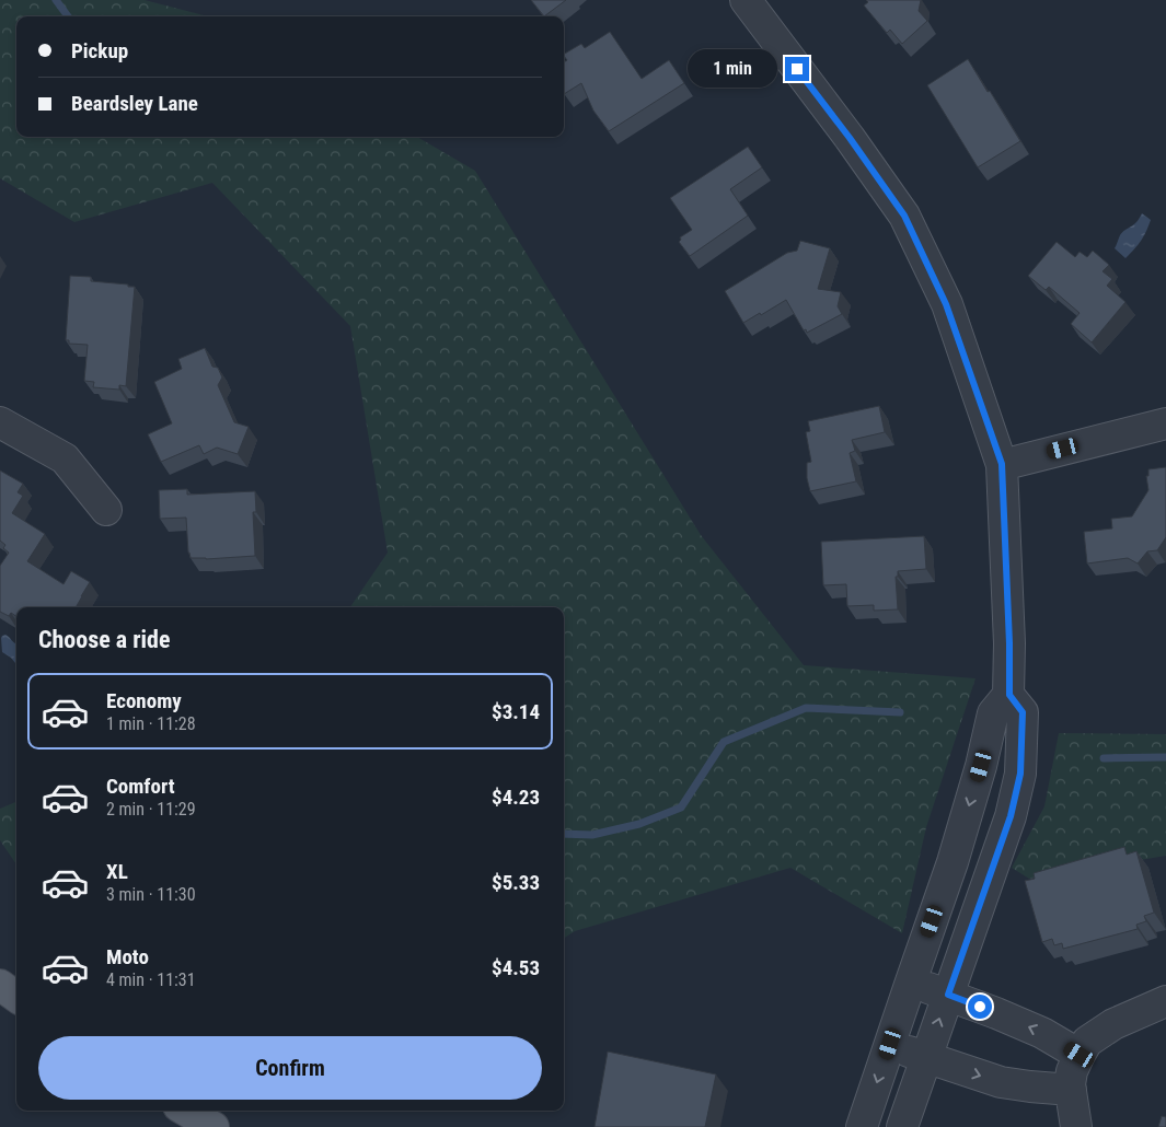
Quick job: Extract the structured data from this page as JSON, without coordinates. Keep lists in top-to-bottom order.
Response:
{
  "page": {
    "banner": ["Pickup", "Beardsley Lane"],
    "bubble": "1 min",
    "heading": "Choose a ride",
    "list": [
      {
        "name": "Economy",
        "note": "1 min · 11:28",
        "value": "$3.14"
      },
      {
        "name": "Comfort",
        "note": "2 min · 11:29",
        "value": "$4.23"
      },
      {
        "name": "XL",
        "note": "3 min · 11:30",
        "value": "$5.33"
      },
      {
        "name": "Moto",
        "note": "4 min · 11:31",
        "value": "$4.53"
      }
    ],
    "buttons": "Confirm"
  }
}
